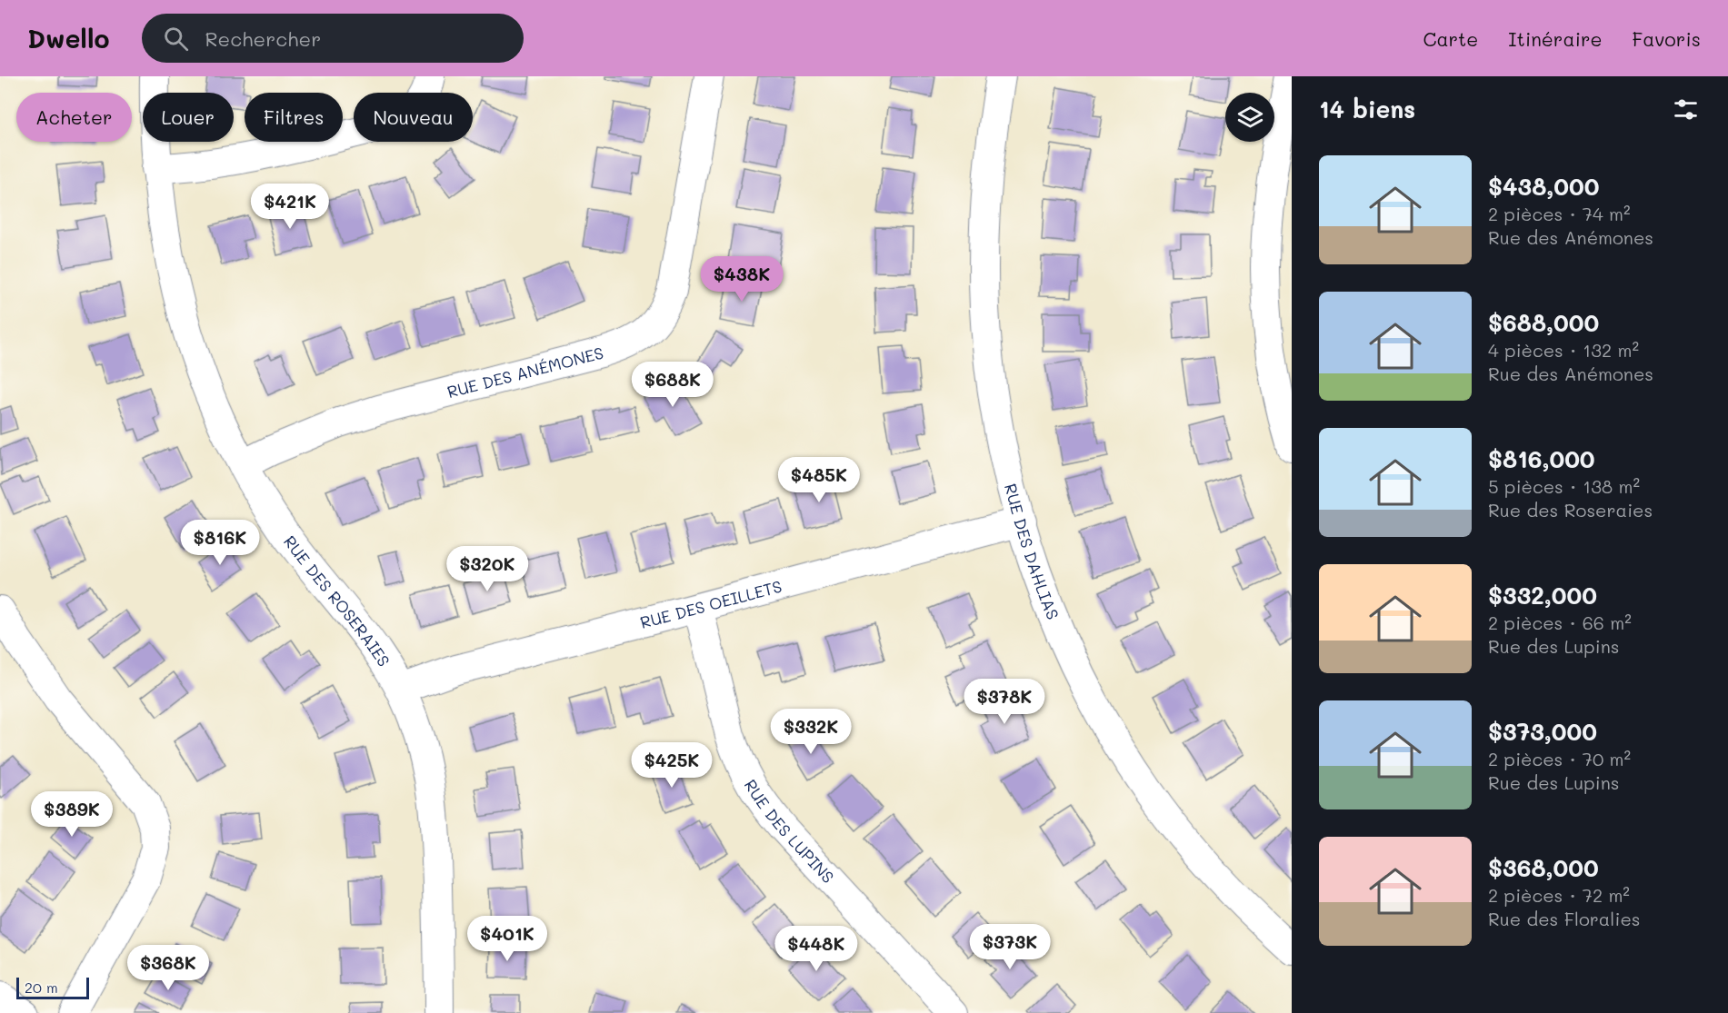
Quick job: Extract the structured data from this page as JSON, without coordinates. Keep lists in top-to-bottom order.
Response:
{
  "streets": {
    "street": [
      "RUE DES ANÉMONES",
      "RUE DES DAHLIAS",
      "RUE DES ROSERAIES",
      "RUE DES OEILLETS",
      "RUE DES LUPINS"
    ]
  },
  "crossings": [
    ["RUE DES ANÉMONES", "RUE DES ROSERAIES"],
    ["RUE DES DAHLIAS", "RUE DES OEILLETS"],
    ["RUE DES ROSERAIES", "RUE DES OEILLETS"],
    ["RUE DES OEILLETS", "RUE DES LUPINS"]
  ],
  "scale_bar": "20 m",
  "page": {
    "header": "Dwello",
    "search": "Rechercher",
    "nav": ["Carte", "Itinéraire", "Favoris"],
    "heading": "14 biens",
    "chip": [
      "Acheter",
      "Louer",
      "Filtres",
      "Nouveau"
    ],
    "list": [
      {
        "name": "$438,000",
        "note": "2 pièces · 74 m² · Rue des Anémones"
      },
      {
        "name": "$688,000",
        "note": "4 pièces · 132 m² · Rue des Anémones"
      },
      {
        "name": "$816,000",
        "note": "5 pièces · 138 m² · Rue des Roseraies"
      },
      {
        "name": "$332,000",
        "note": "2 pièces · 66 m² · Rue des Lupins"
      },
      {
        "name": "$373,000",
        "note": "2 pièces · 70 m² · Rue des Lupins"
      },
      {
        "name": "$368,000",
        "note": "2 pièces · 72 m² · Rue des Floralies"
      }
    ],
    "price": [
      "$421K",
      "$438K",
      "$688K",
      "$485K",
      "$816K",
      "$320K",
      "$378K",
      "$332K",
      "$425K",
      "$389K",
      "$401K",
      "$373K",
      "$448K",
      "$368K"
    ],
    "scale": "20 m"
  }
}
